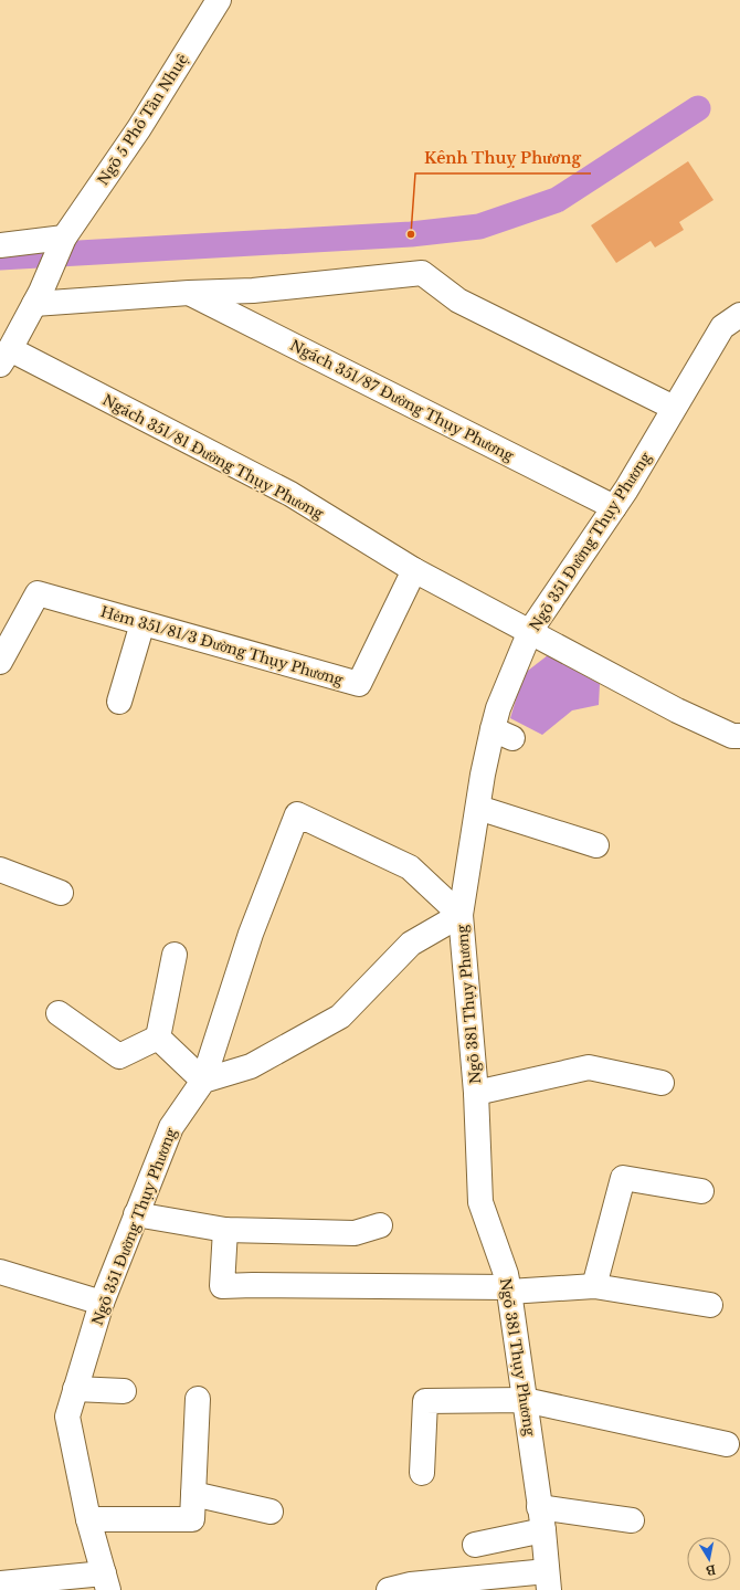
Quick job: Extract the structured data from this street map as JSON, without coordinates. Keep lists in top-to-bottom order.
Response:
{
  "streets": {
    "street": [
      "Ngõ 5 Phố Tân Nhuệ",
      "Ngách 351/87 Đường Thụy Phương",
      "Ngách 351/81 Đường Thụy Phương",
      "Ngõ 351 Đường Thụy Phương",
      "Hẻm 351/81/3 Đường Thụy Phương",
      "Ngõ 381 Thụy Phương"
    ]
  },
  "crossings": [
    ["Ngõ 5 Phố Tân Nhuệ", "Ngách 351/81 Đường Thụy Phương"],
    ["Ngách 351/87 Đường Thụy Phương", "Ngõ 351 Đường Thụy Phương"],
    ["Ngách 351/81 Đường Thụy Phương", "Ngõ 351 Đường Thụy Phương"],
    ["Ngách 351/81 Đường Thụy Phương", "Hẻm 351/81/3 Đường Thụy Phương"],
    ["Ngõ 351 Đường Thụy Phương", "Ngõ 381 Thụy Phương"]
  ],
  "places": ["Kênh Thuỵ Phương"],
  "north": "bottom"
}
